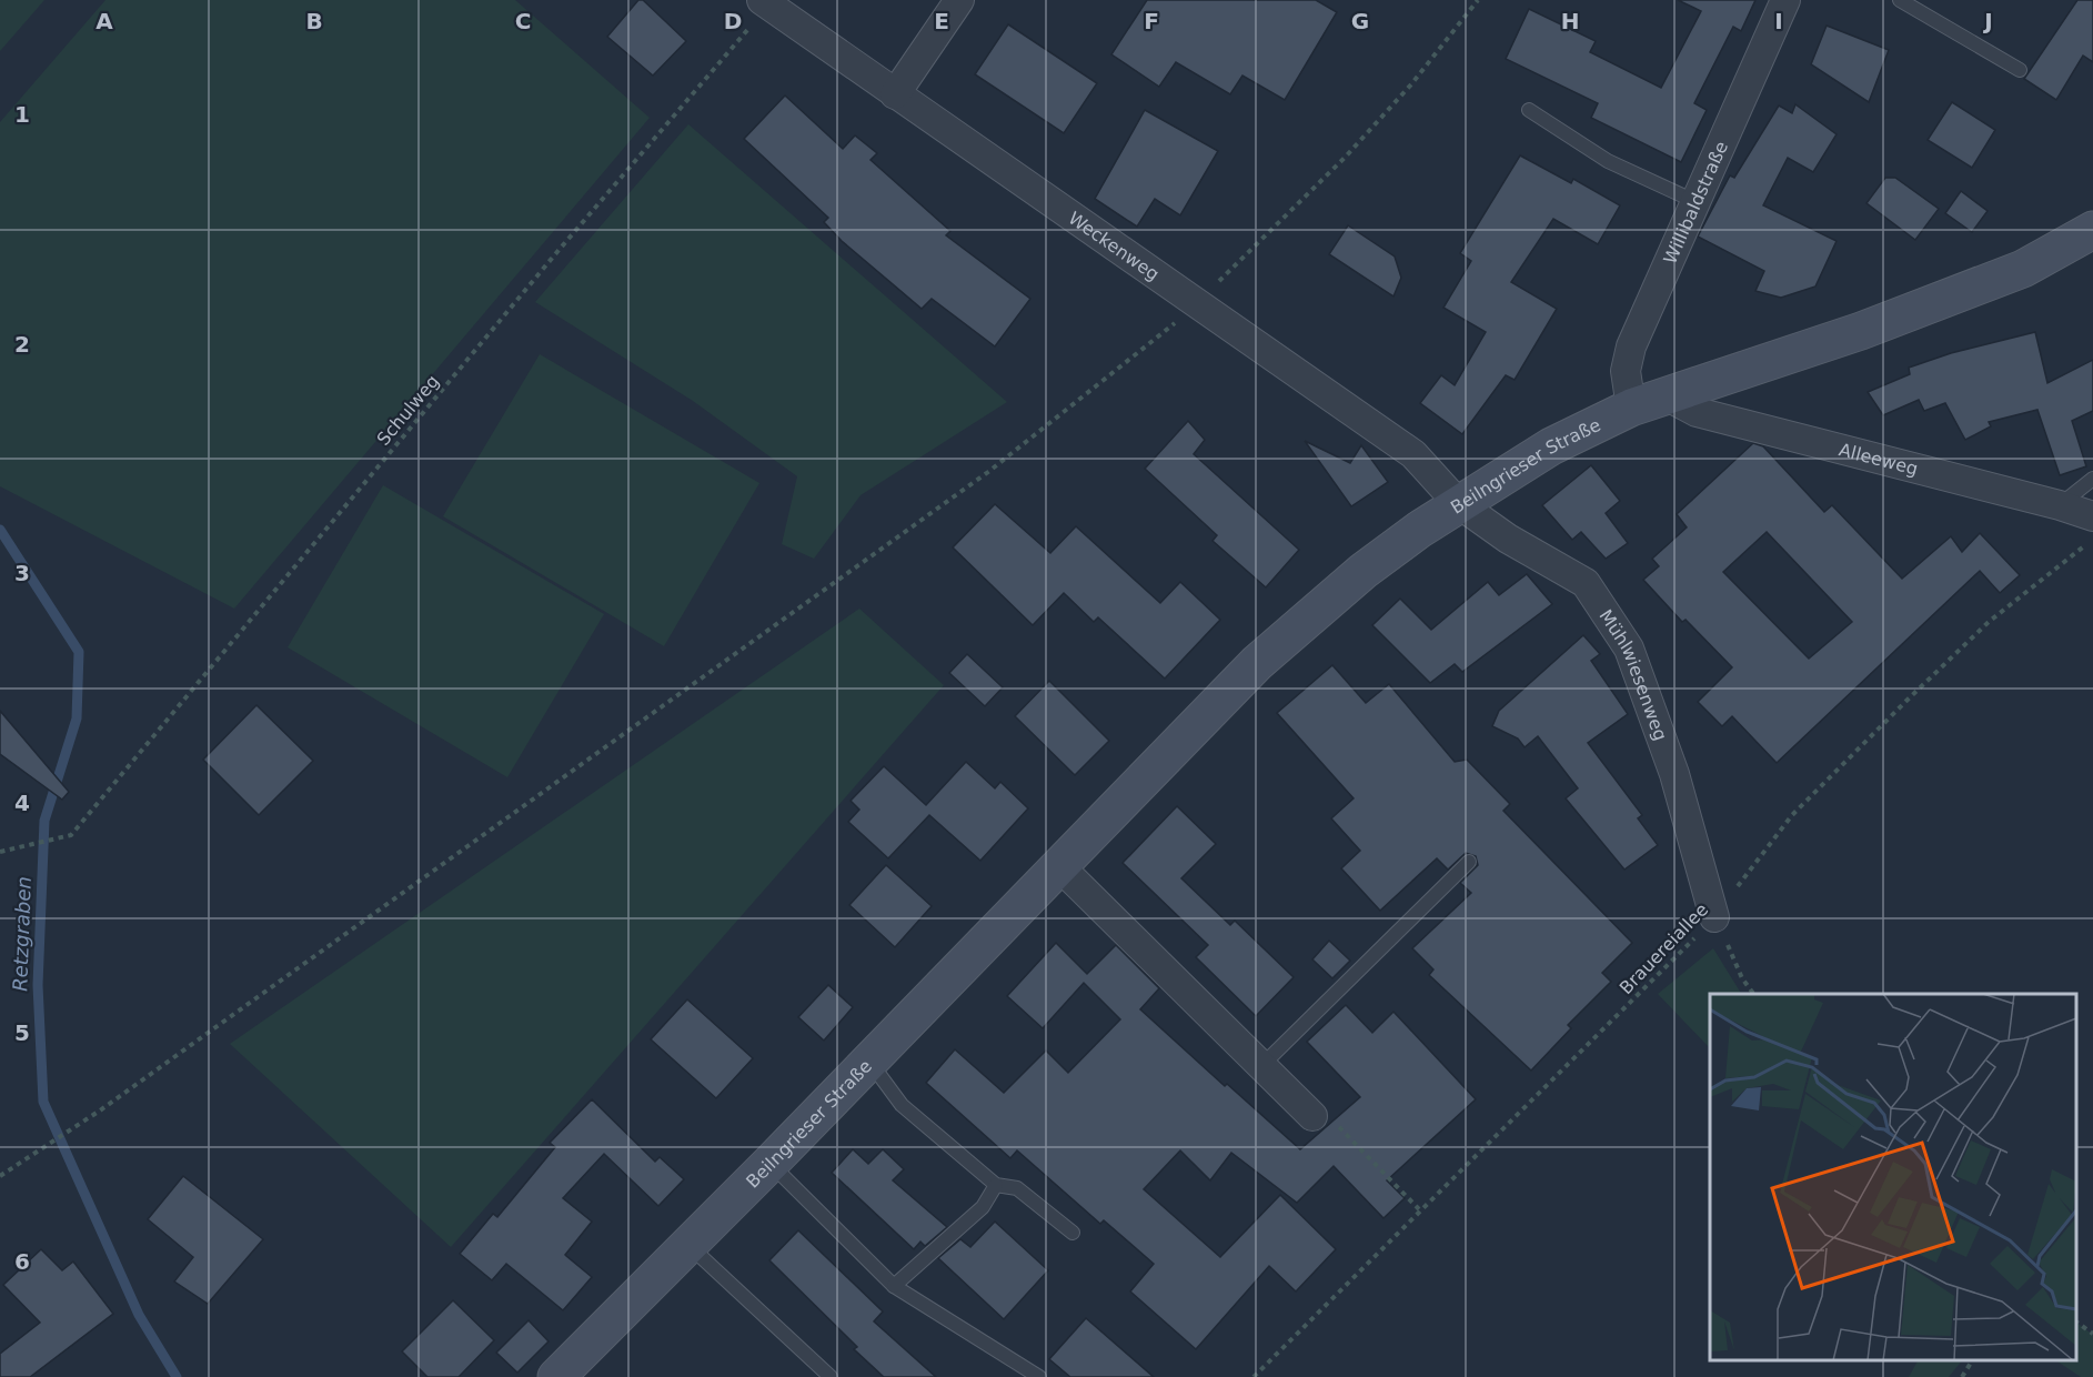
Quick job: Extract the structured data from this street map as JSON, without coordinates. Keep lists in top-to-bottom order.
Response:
{
  "streets": {
    "main road": ["Beilngrieser Straße"],
    "street": [
      "Willibaldstraße",
      "Weckenweg",
      "Alleeweg",
      "Mühlwiesenweg"
    ],
    "path": ["Schulweg", "Brauereiallee"]
  },
  "crossings": [
    ["Willibaldstraße", "Beilngrieser Straße"],
    ["Weckenweg", "Schulweg"],
    ["Weckenweg", "Beilngrieser Straße"],
    ["Weckenweg", "Mühlwiesenweg"],
    ["Alleeweg", "Beilngrieser Straße"],
    ["Beilngrieser Straße", "Mühlwiesenweg"],
    ["Mühlwiesenweg", "Brauereiallee"]
  ],
  "water": ["Retzgraben"],
  "grid": {
    "columns": [
      "A",
      "B",
      "C",
      "D",
      "E",
      "F",
      "G",
      "H",
      "I",
      "J"
    ],
    "rows": [
      "1",
      "2",
      "3",
      "4",
      "5",
      "6"
    ]
  }
}
